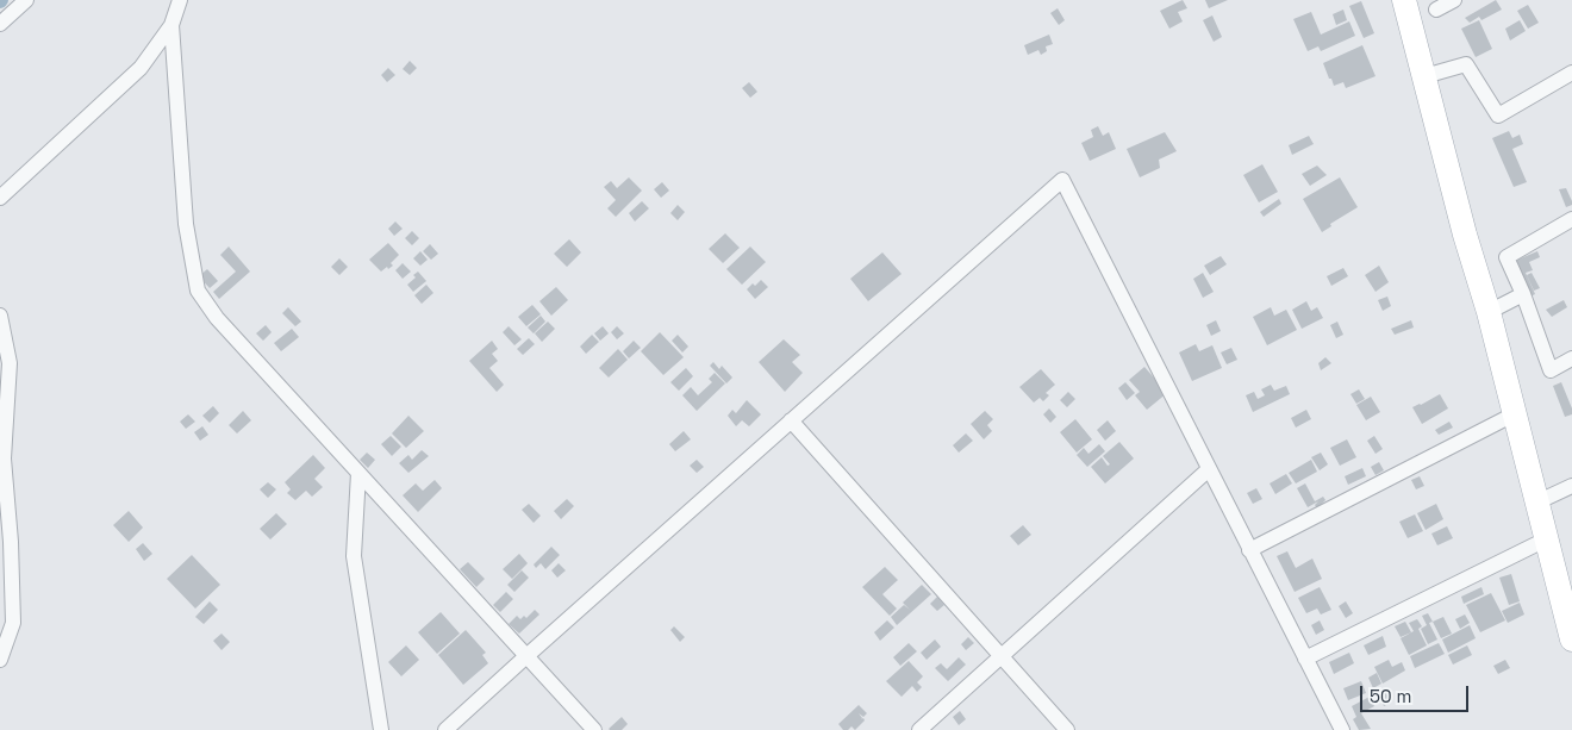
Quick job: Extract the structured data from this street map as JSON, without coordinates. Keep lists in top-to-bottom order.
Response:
{
  "scale_bar": "50 m"
}
